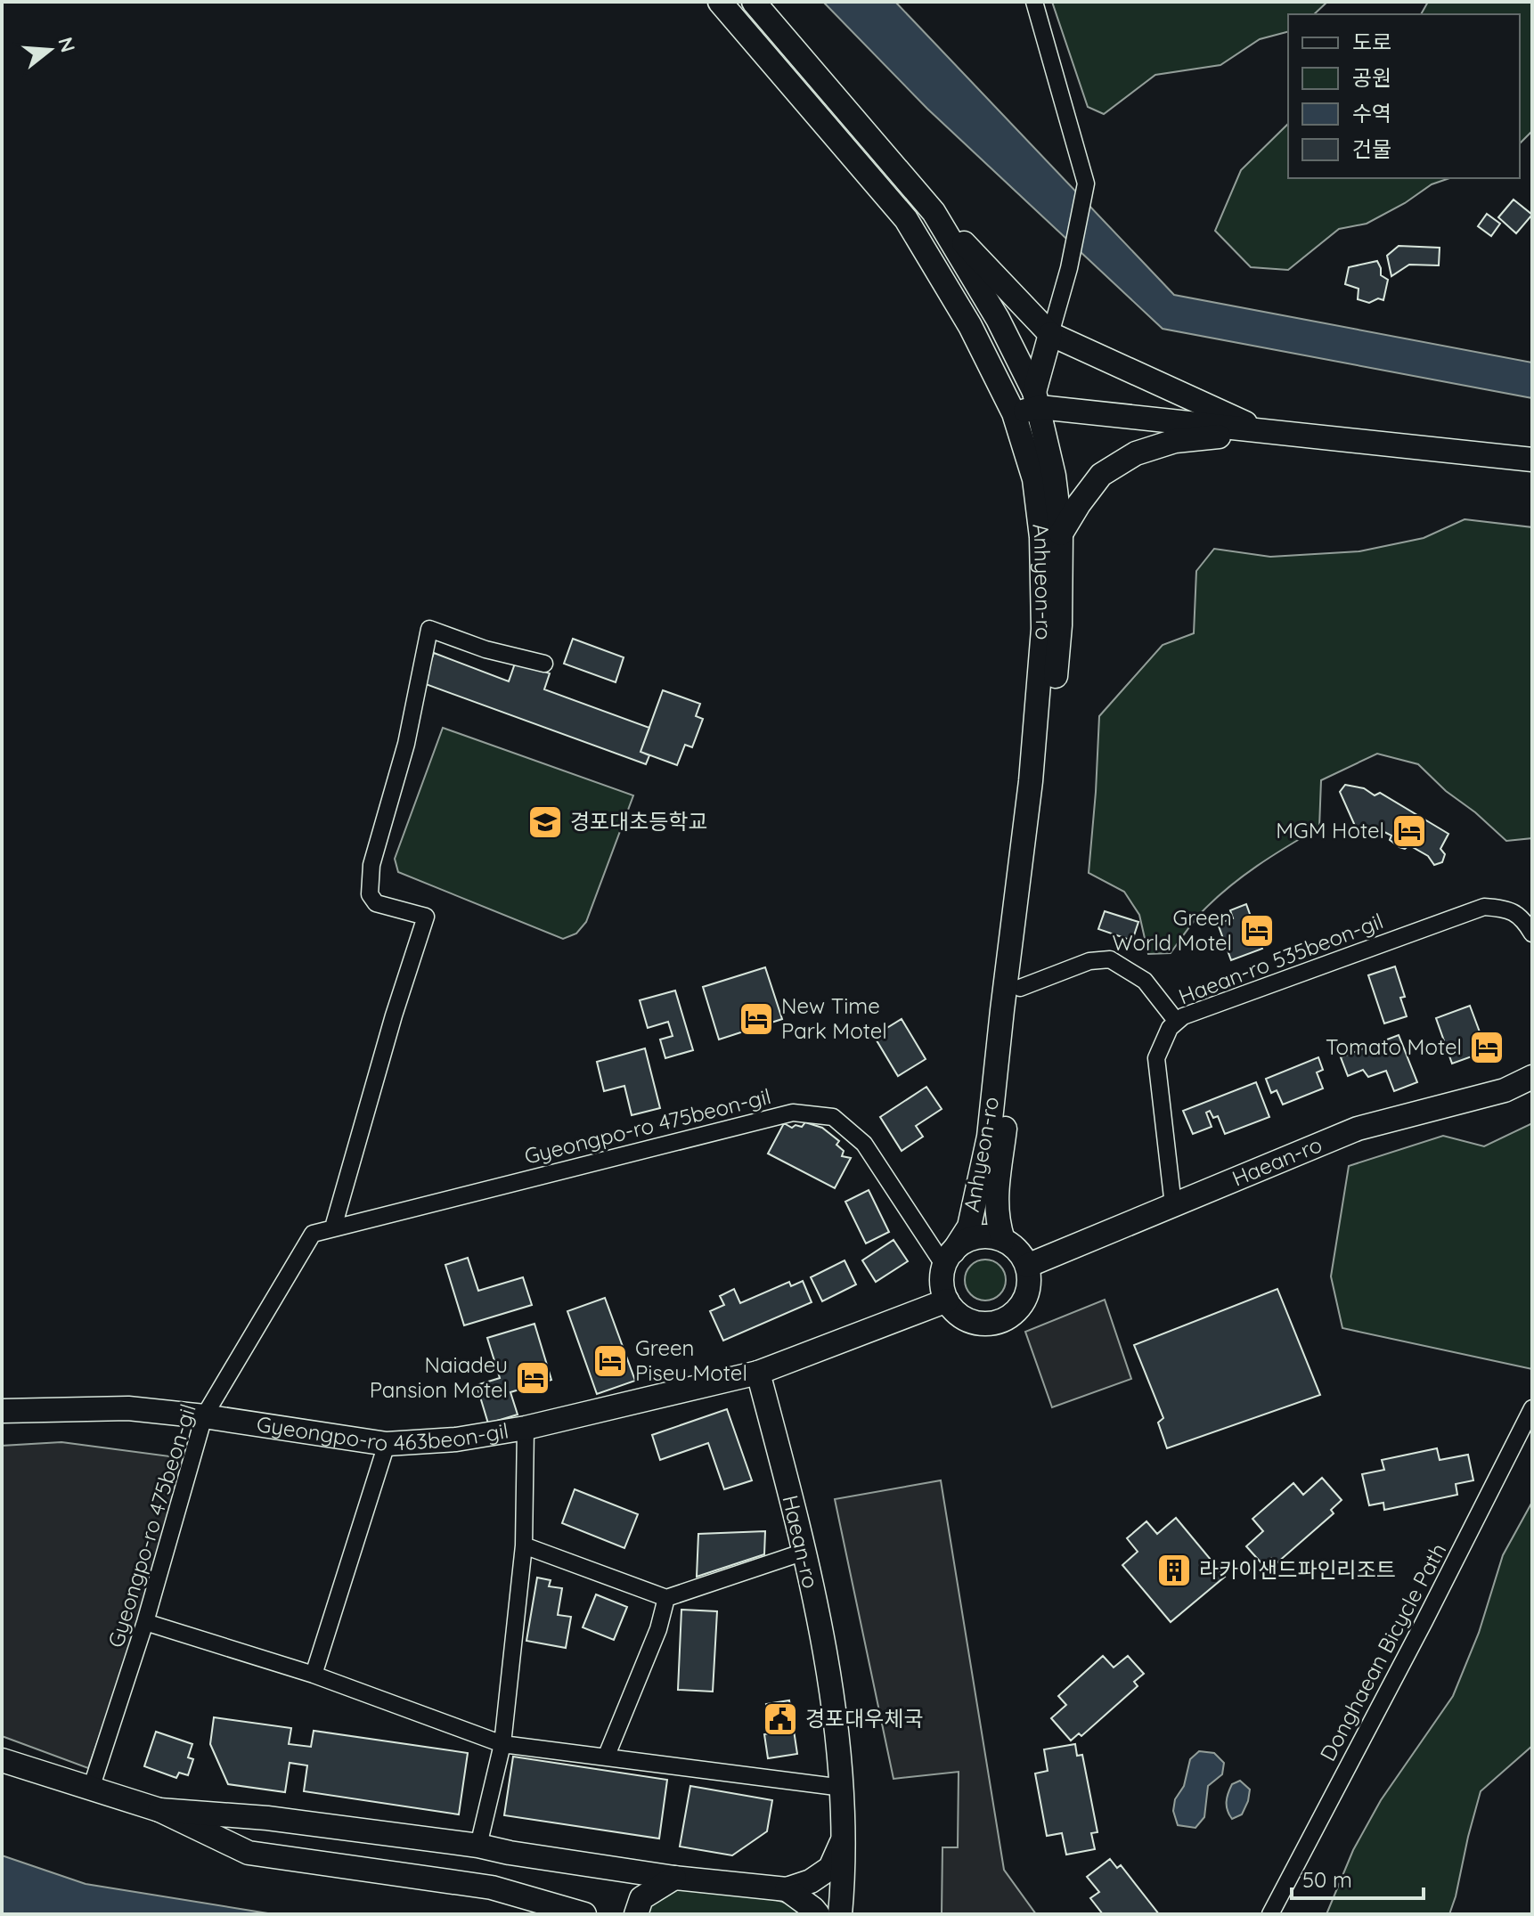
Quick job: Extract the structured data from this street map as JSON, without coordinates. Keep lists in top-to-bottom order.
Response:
{
  "streets": {
    "street": [
      "Anhyeon-ro",
      "Haean-ro 535beon-gil",
      "Gyeongpo-ro 475beon-gil",
      "Haean-ro",
      "Gyeongpo-ro 463beon-gil",
      "Donghaean Bicycle Path"
    ]
  },
  "crossings": [
    ["Anhyeon-ro", "Gyeongpo-ro 475beon-gil"],
    ["Anhyeon-ro", "Haean-ro"],
    ["Haean-ro 535beon-gil", "Haean-ro"],
    ["Gyeongpo-ro 475beon-gil", "Haean-ro"],
    ["Gyeongpo-ro 475beon-gil", "Gyeongpo-ro 463beon-gil"],
    ["Haean-ro", "Gyeongpo-ro 463beon-gil"]
  ],
  "places": {
    "school or university": ["경포대초등학교"],
    "hotel": [
      "MGM Hotel",
      "Green World Motel",
      "New Time Park Motel",
      "Tomato Motel",
      "Green Piseu Motel",
      "Naiadeu Pansion Motel"
    ],
    "building": ["라카이샌드파인리조트"],
    "public building": ["경포대우체국"]
  },
  "legend": [
    "도로",
    "공원",
    "수역",
    "건물"
  ],
  "scale_bar": "50 m",
  "north": "right"
}
